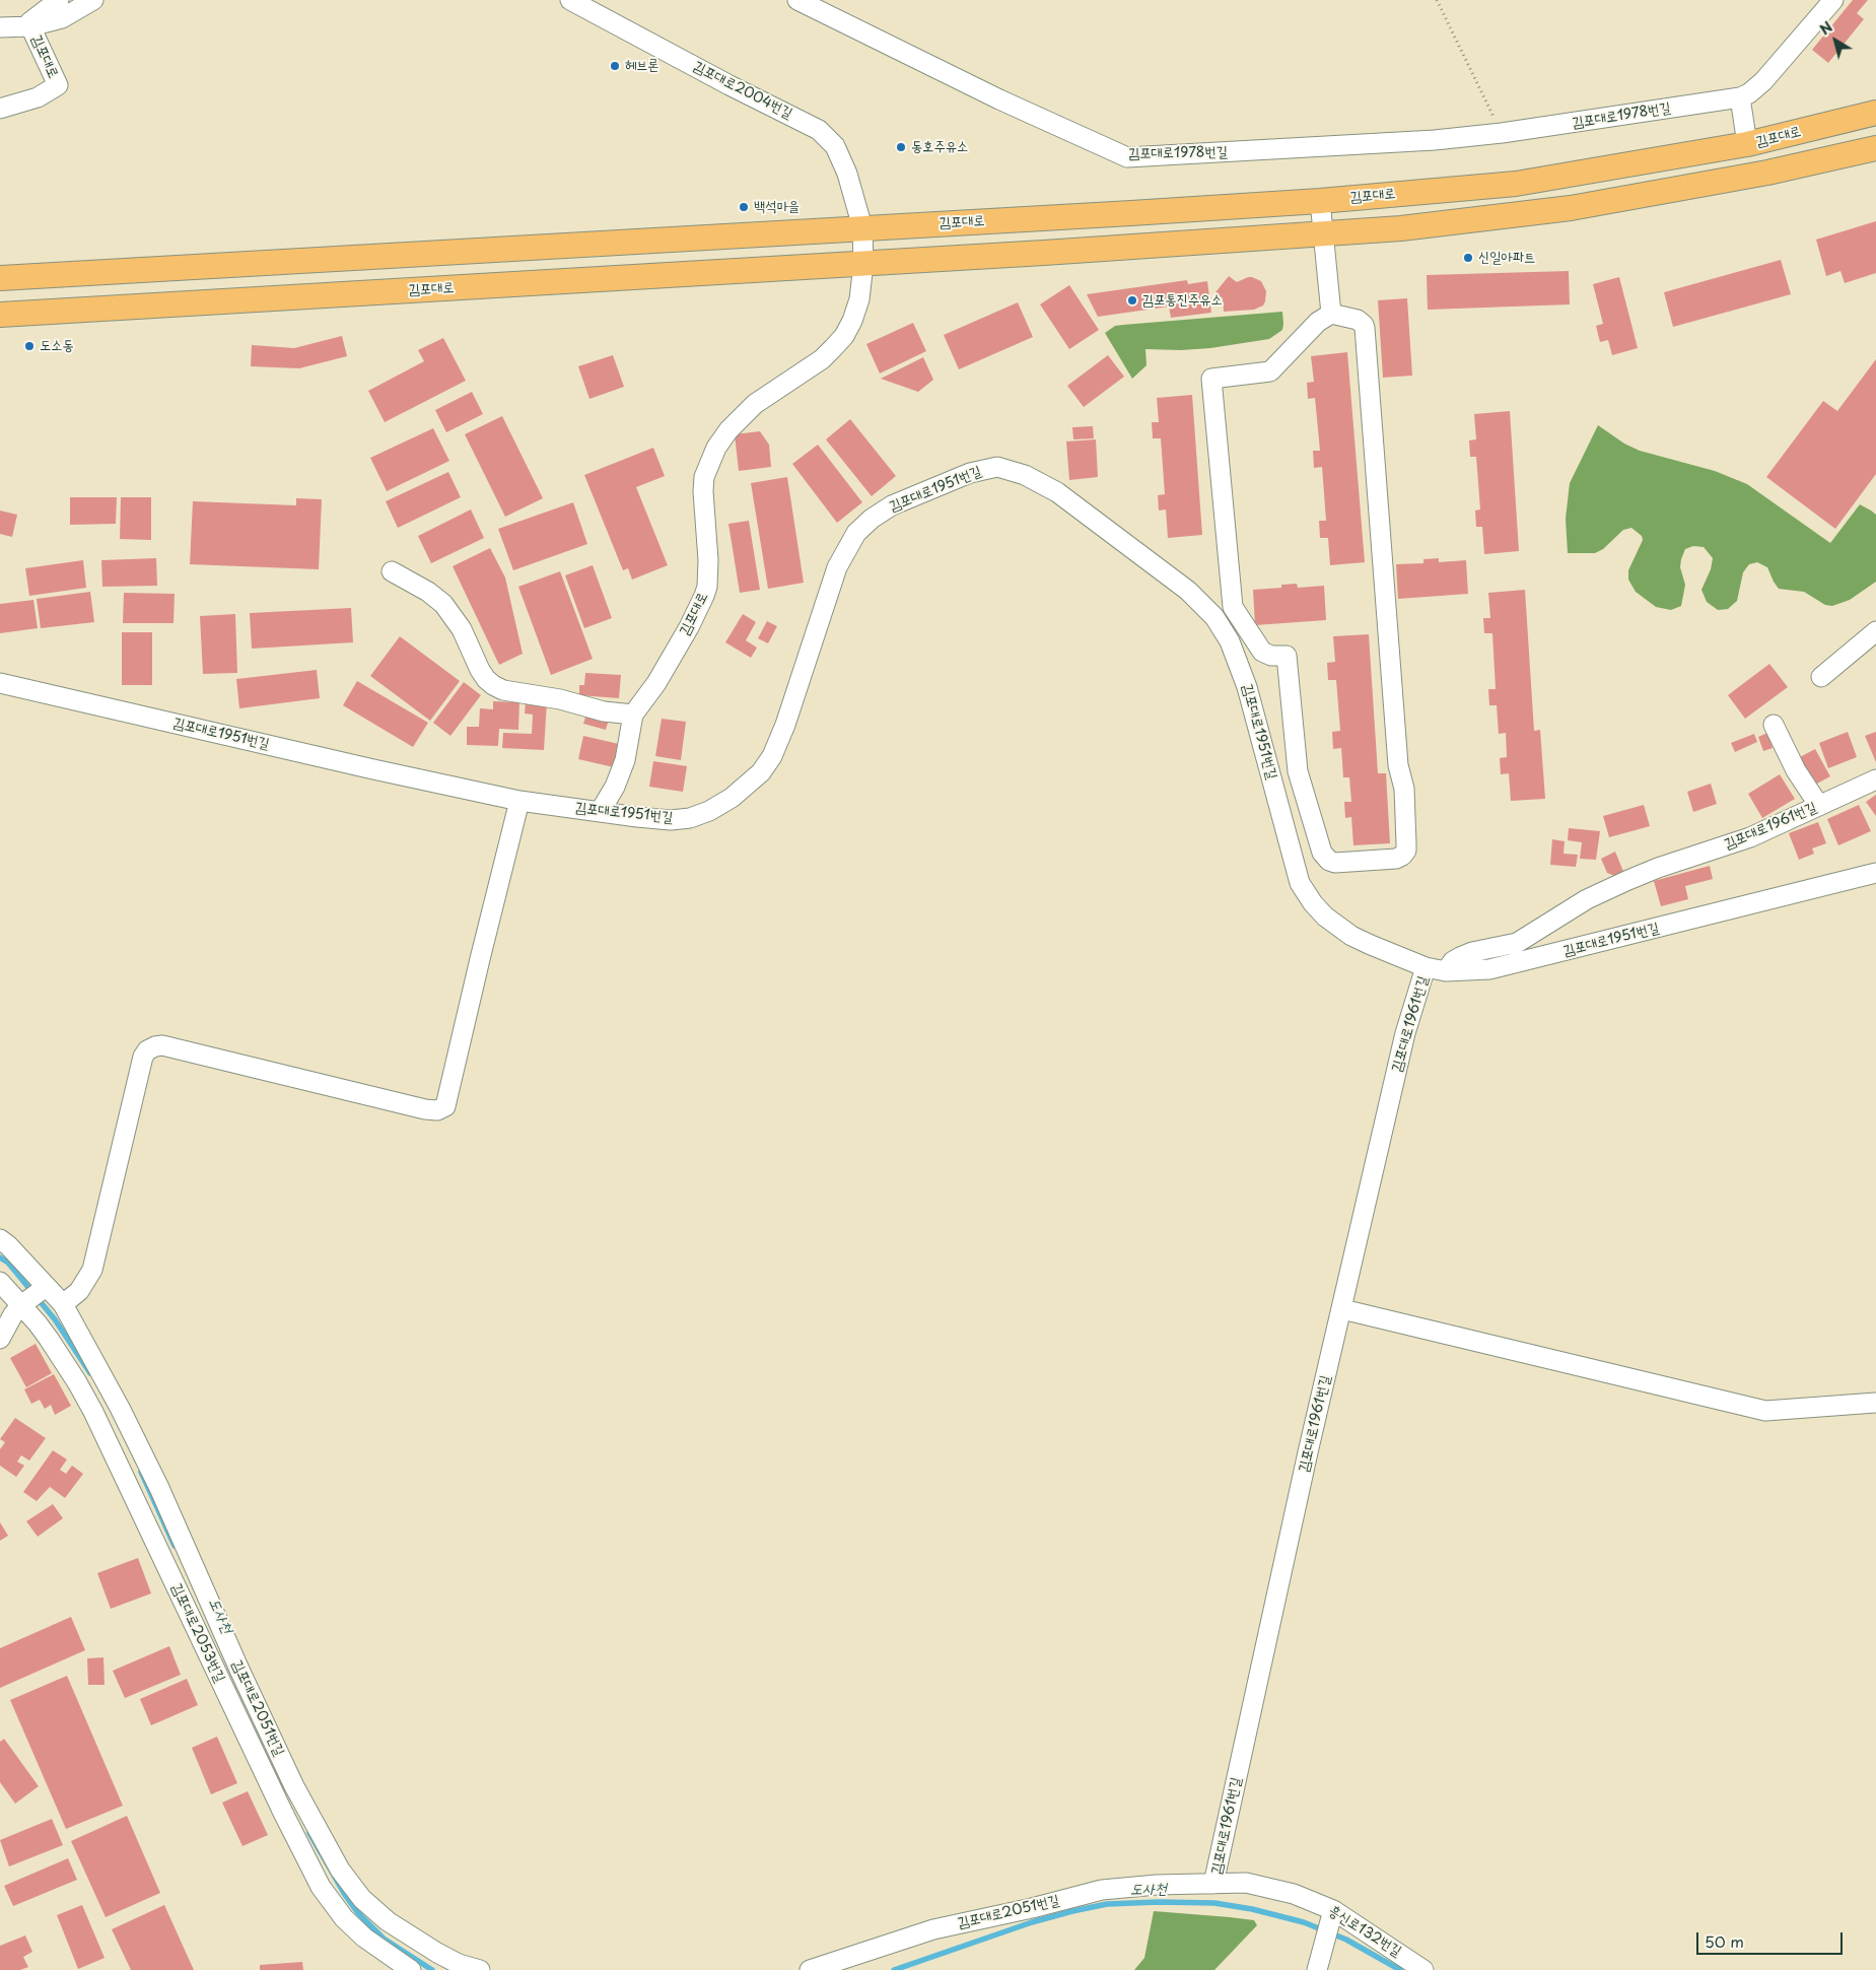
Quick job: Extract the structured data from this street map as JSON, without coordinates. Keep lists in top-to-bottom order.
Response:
{
  "streets": {
    "main road": ["김포대로"],
    "lane": [
      "김포대로2004번길",
      "김포대로1978번길",
      "김포대로1951번길",
      "김포대로1961번길",
      "김포대로2053번길",
      "김포대로2051번길",
      "흥신로132번길"
    ]
  },
  "crossings": [
    ["김포대로", "김포대로2004번길"],
    ["김포대로1951번길", "김포대로1961번길"],
    ["김포대로1961번길", "김포대로2051번길"],
    ["김포대로1961번길", "흥신로132번길"],
    ["김포대로2053번길", "김포대로2051번길"],
    ["김포대로2051번길", "흥신로132번길"]
  ],
  "water": ["도사천"],
  "places": [
    "헤브론",
    "동호주유소",
    "백석마을",
    "신일아파트",
    "김포통진주유소",
    "도소동"
  ],
  "scale_bar": "50 m",
  "north": "top left"
}
